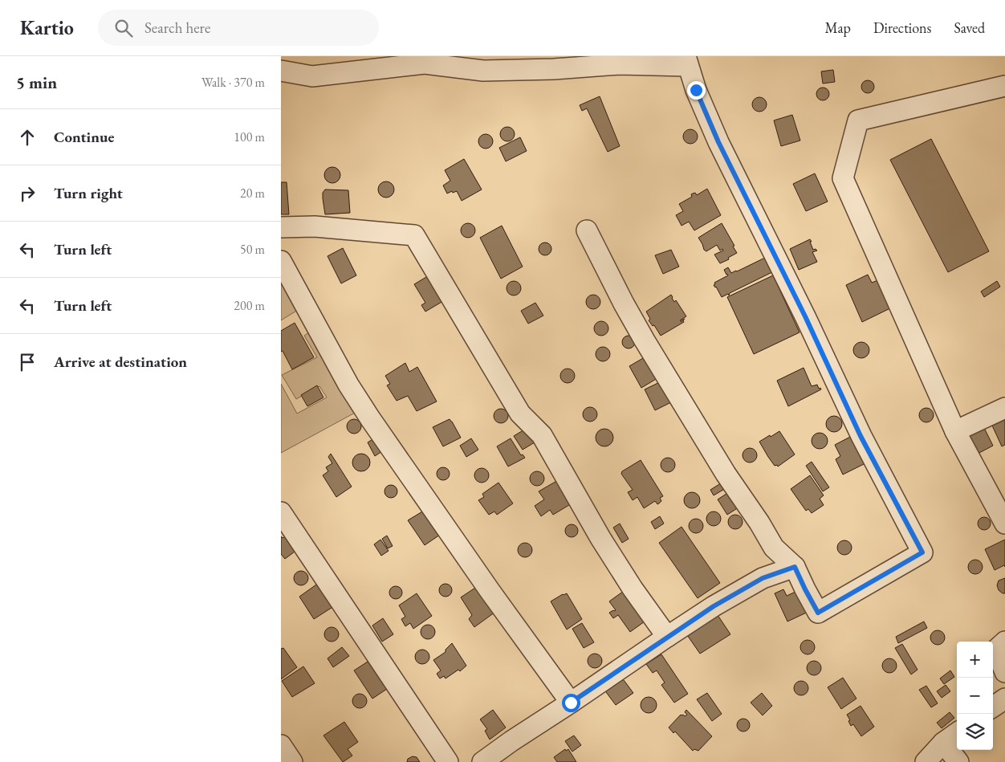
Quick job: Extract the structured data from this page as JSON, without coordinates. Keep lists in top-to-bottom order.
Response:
{
  "page": {
    "header": "Kartio",
    "search": "Search here",
    "nav": ["Map", "Directions", "Saved"],
    "heading": ["5 min", "Walk · 370 m"],
    "list": [
      ["Continue", "100 m"],
      ["Turn right", "20 m"],
      ["Turn left", "50 m"],
      ["Turn left", "200 m"],
      "Arrive at destination"
    ],
    "map_buttons": ["+", "−"]
  }
}
